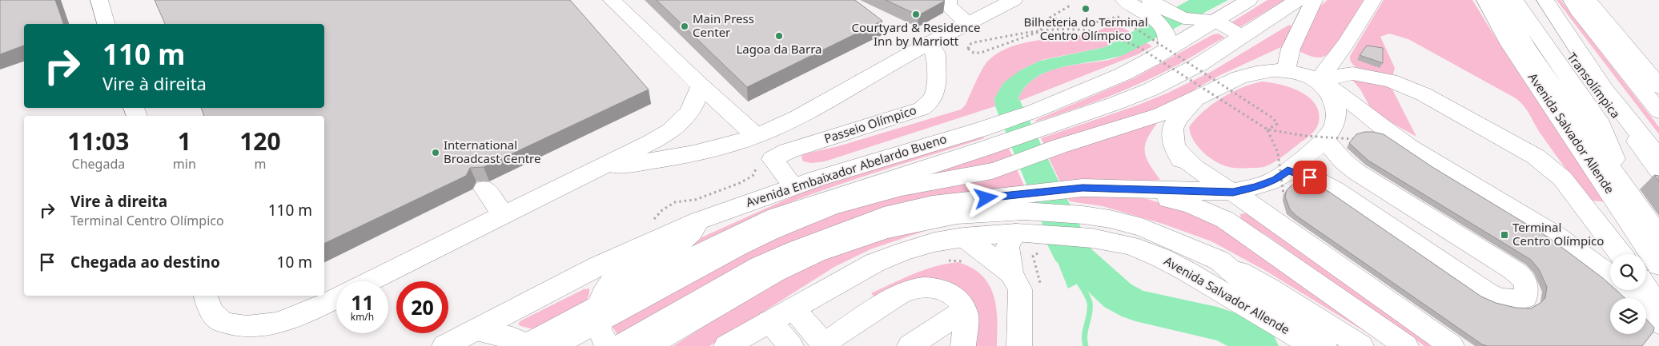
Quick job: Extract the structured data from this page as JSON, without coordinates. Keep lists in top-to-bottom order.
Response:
{
  "streets": {
    "main road": [
      "Transolímpica",
      "Passeio Olímpico",
      "Avenida Salvador Allende",
      "Avenida Embaixador Abelardo Bueno"
    ]
  },
  "crossings": [
    ["Passeio Olímpico", "Avenida Embaixador Abelardo Bueno"]
  ],
  "places": {
    "other": [
      "Bilheteria do Terminal Centro Olímpico",
      "Courtyard & Residence Inn by Marriott",
      "Main Press Center",
      "Lagoa da Barra",
      "International Broadcast Centre"
    ],
    "transit": ["Terminal Centro Olímpico"]
  },
  "page": {
    "turn": ["110 m", "Vire à direita"],
    "eta": [
      "11:03",
      "Chegada",
      "1",
      "min",
      "120",
      "m"
    ],
    "list": [
      {
        "name": "Vire à direita",
        "note": "Terminal Centro Olímpico",
        "value": "110 m"
      },
      {
        "name": "Chegada ao destino",
        "value": "10 m"
      }
    ],
    "speed": "11 km/h",
    "limit": "20"
  }
}
